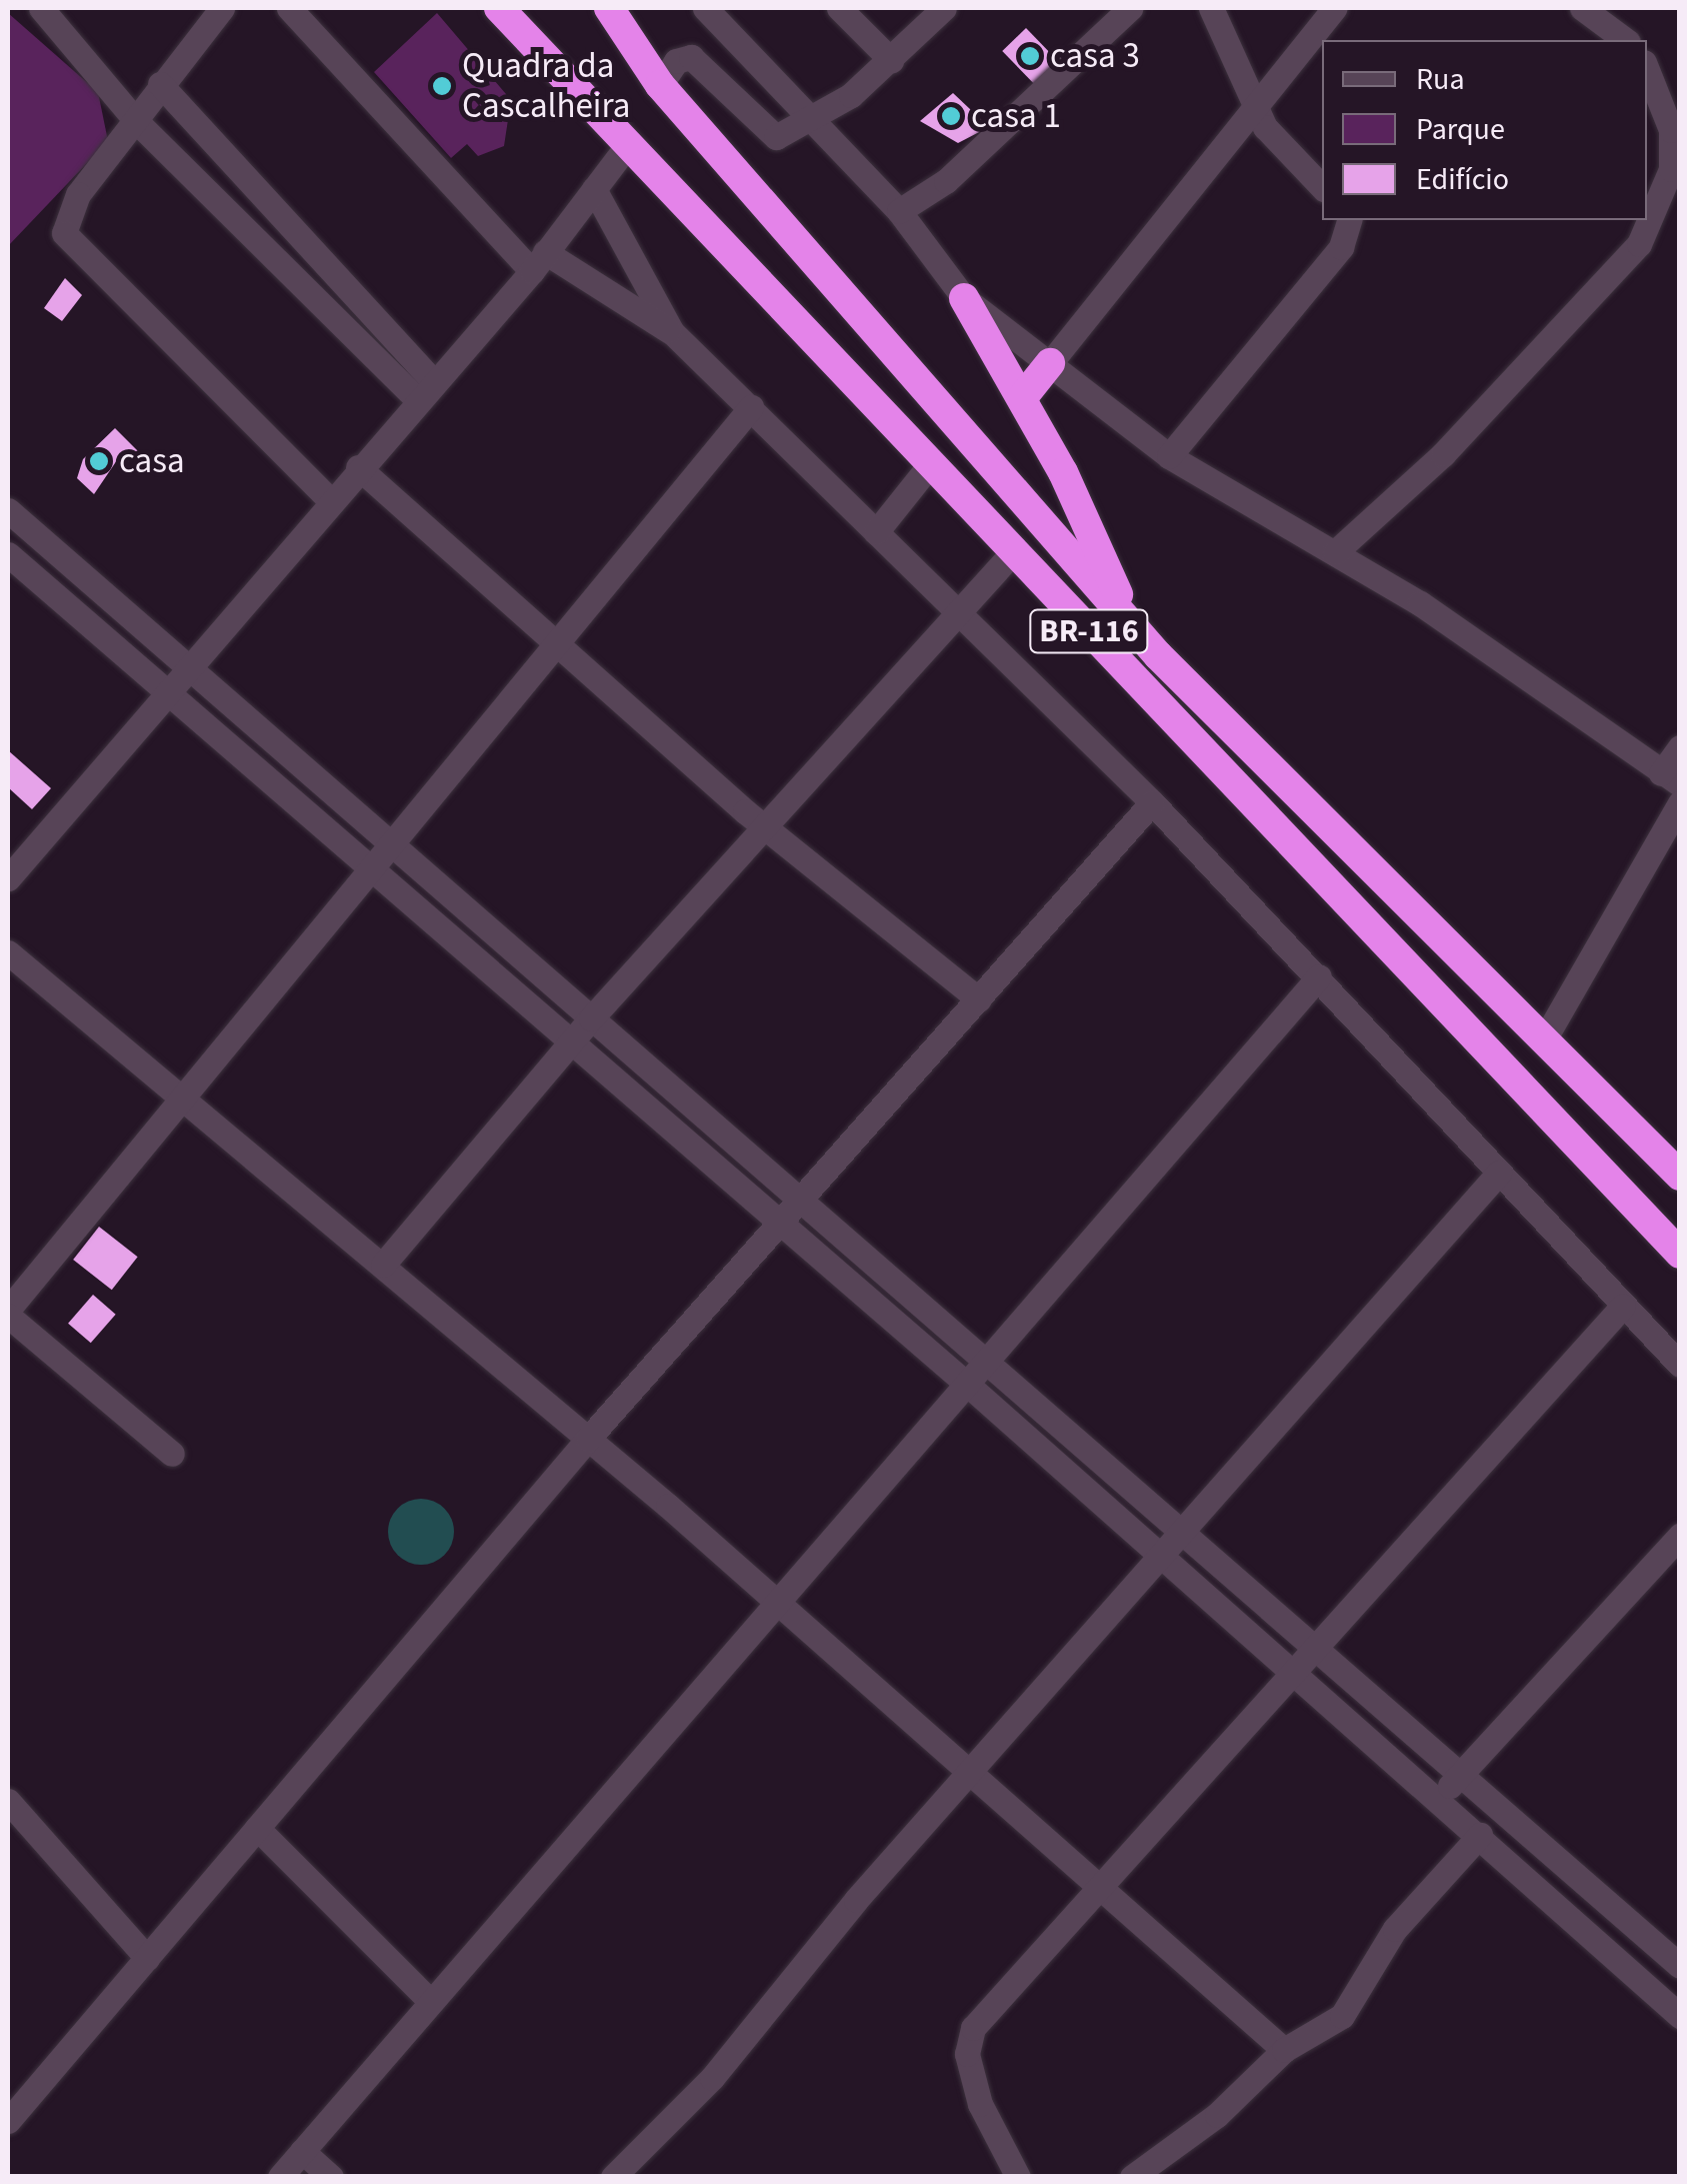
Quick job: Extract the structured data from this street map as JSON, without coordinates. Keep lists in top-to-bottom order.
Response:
{
  "streets": {
    "highway": ["BR-116"]
  },
  "places": [
    "casa 3",
    "Quadra da Cascalheira",
    "casa 1",
    "casa"
  ],
  "legend": ["Rua", "Parque", "Edifício"]
}
